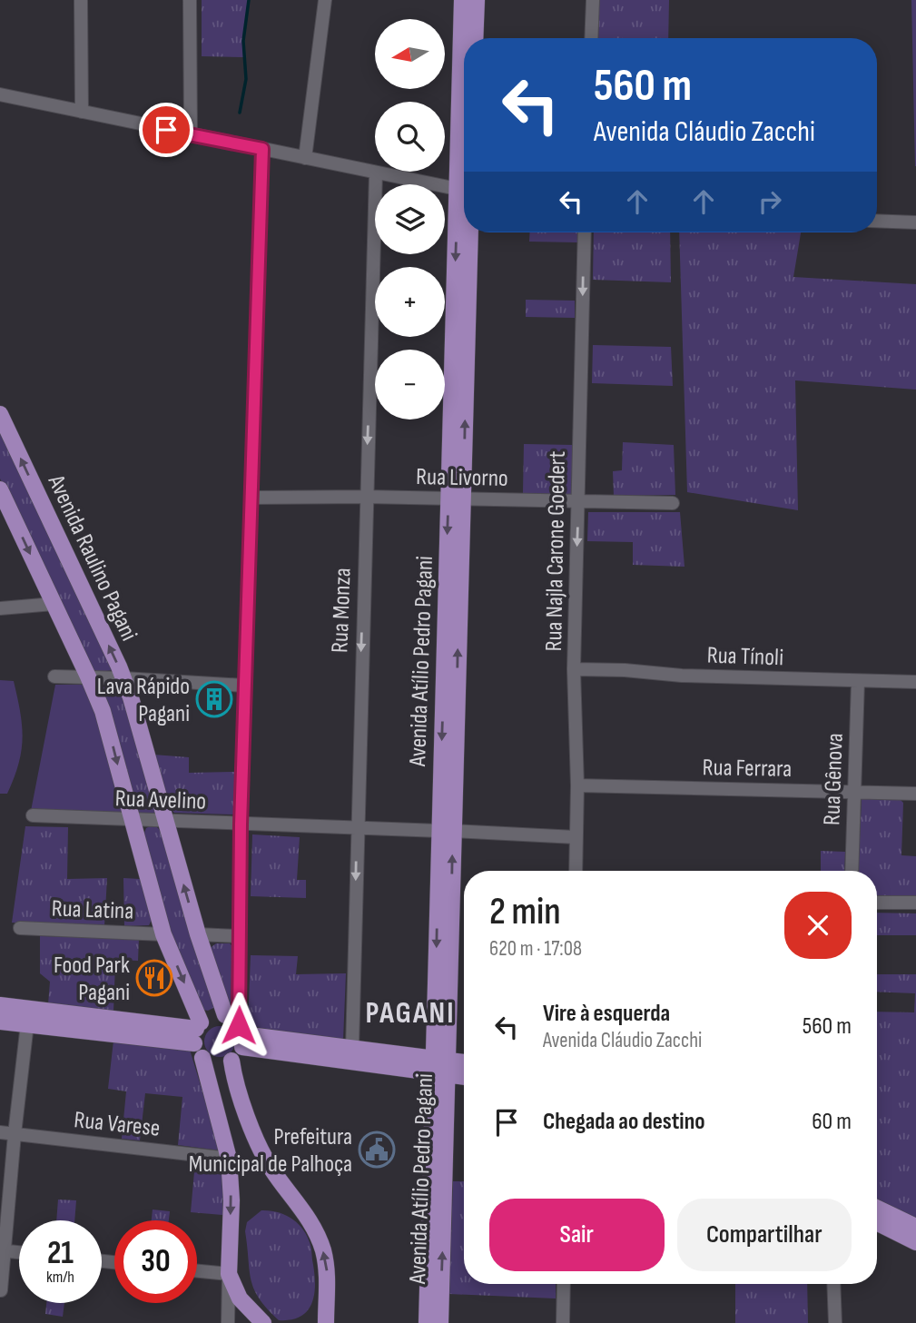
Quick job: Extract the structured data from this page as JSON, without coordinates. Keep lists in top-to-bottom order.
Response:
{
  "streets": {
    "main road": ["Avenida Raulino Pagani", "Avenida Atílio Pedro Pagani"],
    "street": [
      "Rua Livorno",
      "Rua Najla Carone Goedert",
      "Rua Monza",
      "Rua Tínoli",
      "Rua Ferrara",
      "Rua Gênova",
      "Rua Avelino",
      "Rua Latina",
      "Rua Varese"
    ]
  },
  "crossings": [
    ["Rua Livorno", "Rua Najla Carone Goedert"],
    ["Rua Livorno", "Rua Monza"],
    ["Rua Livorno", "Avenida Atílio Pedro Pagani"],
    ["Rua Najla Carone Goedert", "Rua Tínoli"],
    ["Rua Najla Carone Goedert", "Rua Ferrara"],
    ["Rua Najla Carone Goedert", "Rua Avelino"],
    ["Avenida Raulino Pagani", "Rua Avelino"],
    ["Rua Monza", "Rua Avelino"],
    ["Rua Tínoli", "Rua Gênova"],
    ["Avenida Atílio Pedro Pagani", "Rua Avelino"],
    ["Rua Ferrara", "Rua Gênova"]
  ],
  "one_way": ["Rua Najla Carone Goedert", "Rua Monza"],
  "districts": ["PAGANI"],
  "places": {
    "building": ["Lava Rápido Pagani"],
    "restaurant": ["Food Park Pagani"],
    "public building": ["Prefeitura Municipal de Palhoça"]
  },
  "north": "left",
  "page": {
    "map_buttons": ["+", "−"],
    "turn": ["560 m", "Avenida Cláudio Zacchi"],
    "heading": ["2 min", "620 m · 17:08"],
    "list": [
      {
        "name": "Vire à esquerda",
        "note": "Avenida Cláudio Zacchi",
        "value": "560 m"
      },
      {
        "name": "Chegada ao destino",
        "value": "60 m"
      }
    ],
    "buttons": ["Sair", "Compartilhar"],
    "speed": "21 km/h",
    "limit": "30"
  }
}
